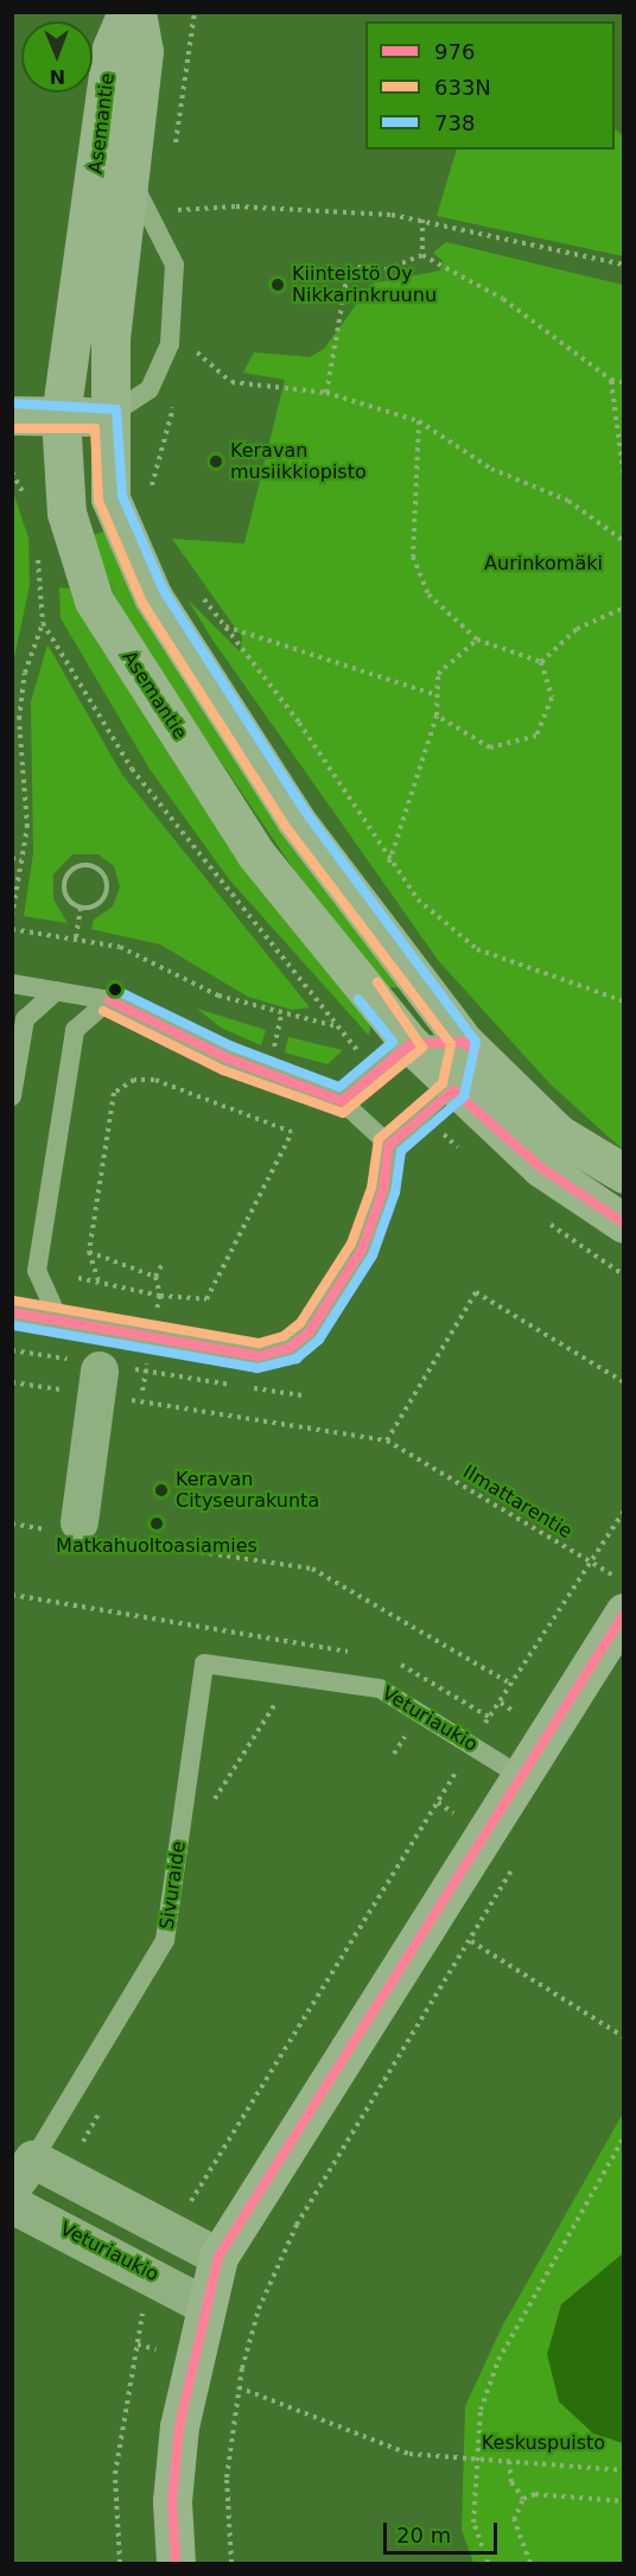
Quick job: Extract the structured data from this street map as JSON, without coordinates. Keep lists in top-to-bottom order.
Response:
{
  "streets": {
    "street": ["Asemantie", "Veturiaukio"],
    "lane": ["Sivuraide"],
    "path": ["Ilmattarentie"]
  },
  "crossings": [
    ["Veturiaukio", "Sivuraide"]
  ],
  "parks": ["Aurinkomäki", "Keskuspuisto"],
  "places": [
    "Kiinteistö Oy Nikkarinkruunu",
    "Keravan musiikkiopisto",
    "Keravan Cityseurakunta",
    "Matkahuoltoasiamies"
  ],
  "lines": ["transit line 738", "transit line 633N", "transit line 976"],
  "legend": ["976", "633N", "738"],
  "scale_bar": "20 m",
  "north": "bottom"
}
